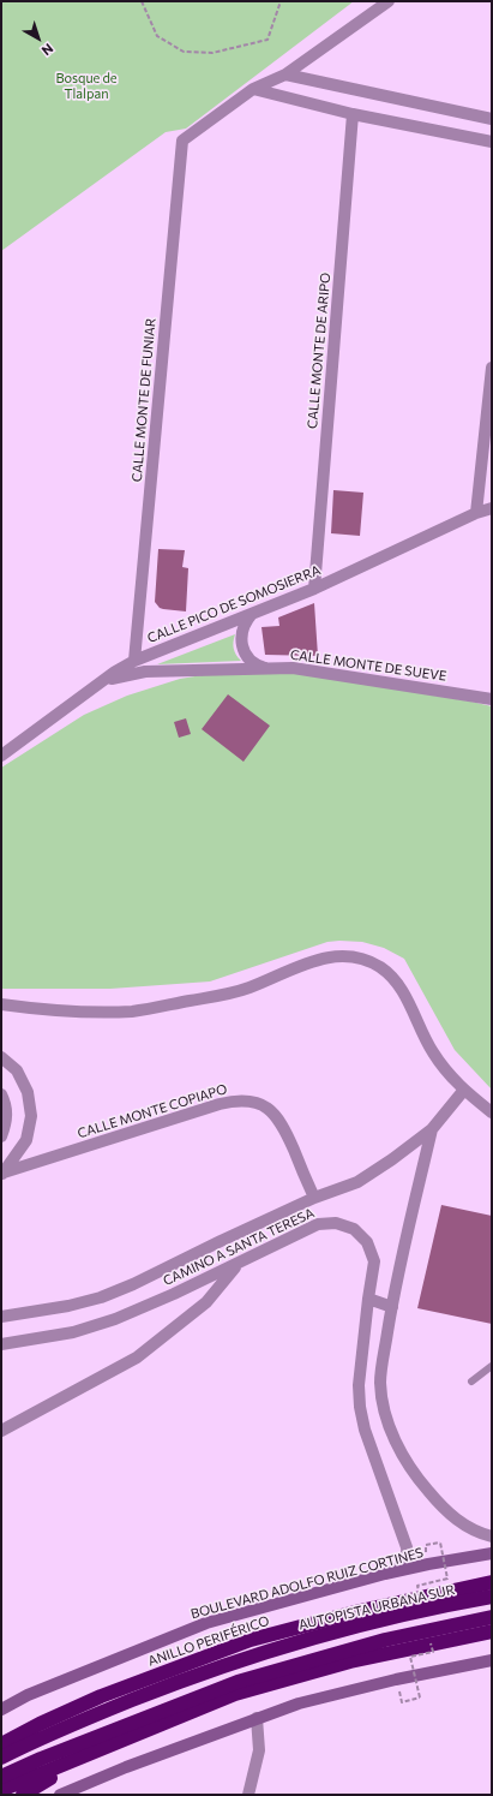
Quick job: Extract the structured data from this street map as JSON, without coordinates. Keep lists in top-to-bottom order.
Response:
{
  "streets": {
    "highway": ["AUTOPISTA URBANA SUR", "ANILLO PERIFÉRICO"],
    "main road": ["BOULEVARD ADOLFO RUIZ CORTINES"],
    "street": [
      "CALLE MONTE DE ARIPO",
      "CALLE MONTE DE FUNIAR",
      "CALLE PICO DE SOMOSIERRA",
      "CALLE MONTE DE SUEVE",
      "CALLE MONTE COPIAPO",
      "CAMINO A SANTA TERESA"
    ]
  },
  "crossings": [
    ["CALLE MONTE DE ARIPO", "CALLE PICO DE SOMOSIERRA"],
    ["CALLE MONTE DE FUNIAR", "CALLE PICO DE SOMOSIERRA"],
    ["CALLE PICO DE SOMOSIERRA", "CALLE MONTE DE SUEVE"],
    ["CALLE MONTE COPIAPO", "CAMINO A SANTA TERESA"],
    ["CAMINO A SANTA TERESA", "BOULEVARD ADOLFO RUIZ CORTINES"]
  ],
  "parks": ["Bosque de Tlalpan"],
  "north": "bottom right"
}
